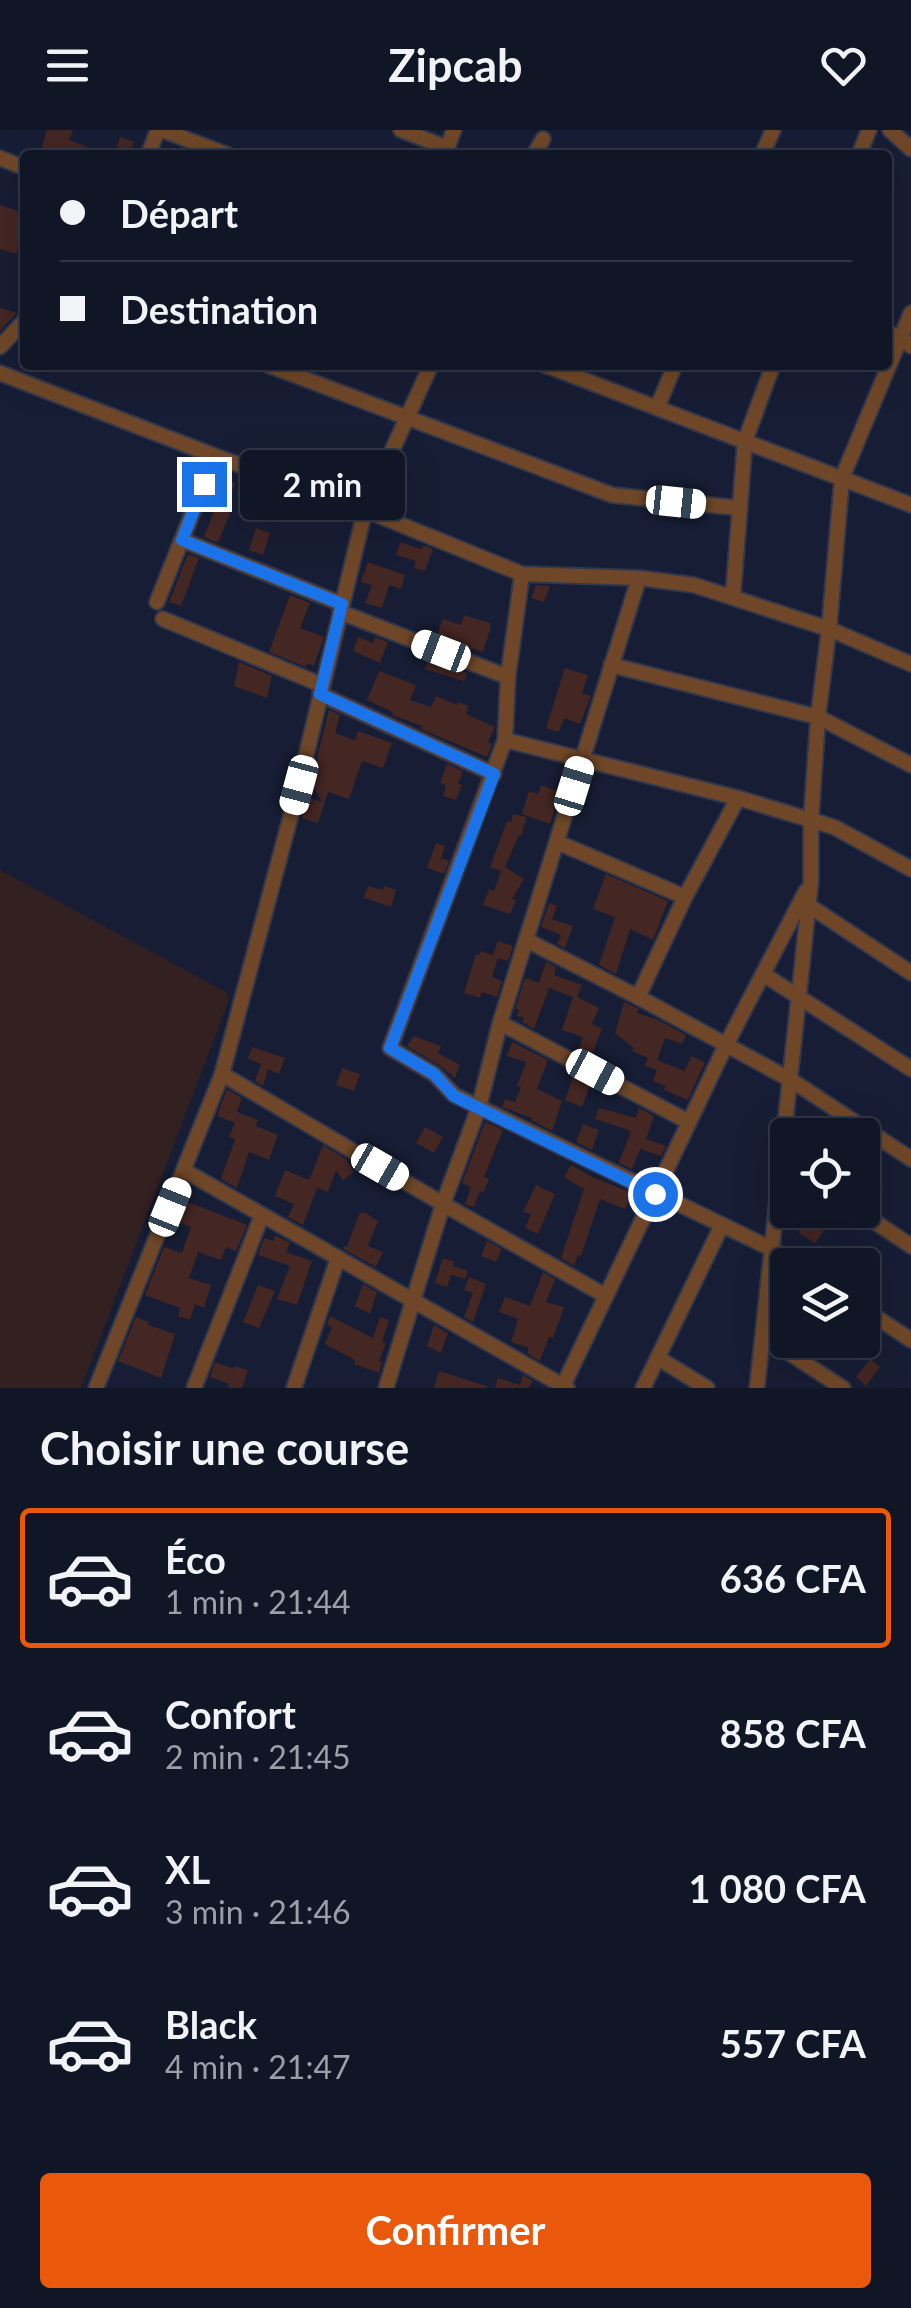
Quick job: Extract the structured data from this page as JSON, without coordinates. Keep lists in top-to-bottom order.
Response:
{
  "page": {
    "header": "Zipcab",
    "banner": ["Départ", "Destination"],
    "bubble": "2 min",
    "heading": "Choisir une course",
    "list": [
      {
        "name": "Éco",
        "note": "1 min · 21:44",
        "value": "636 CFA"
      },
      {
        "name": "Confort",
        "note": "2 min · 21:45",
        "value": "858 CFA"
      },
      {
        "name": "XL",
        "note": "3 min · 21:46",
        "value": "1 080 CFA"
      },
      {
        "name": "Black",
        "note": "4 min · 21:47",
        "value": "557 CFA"
      }
    ],
    "buttons": "Confirmer"
  }
}
